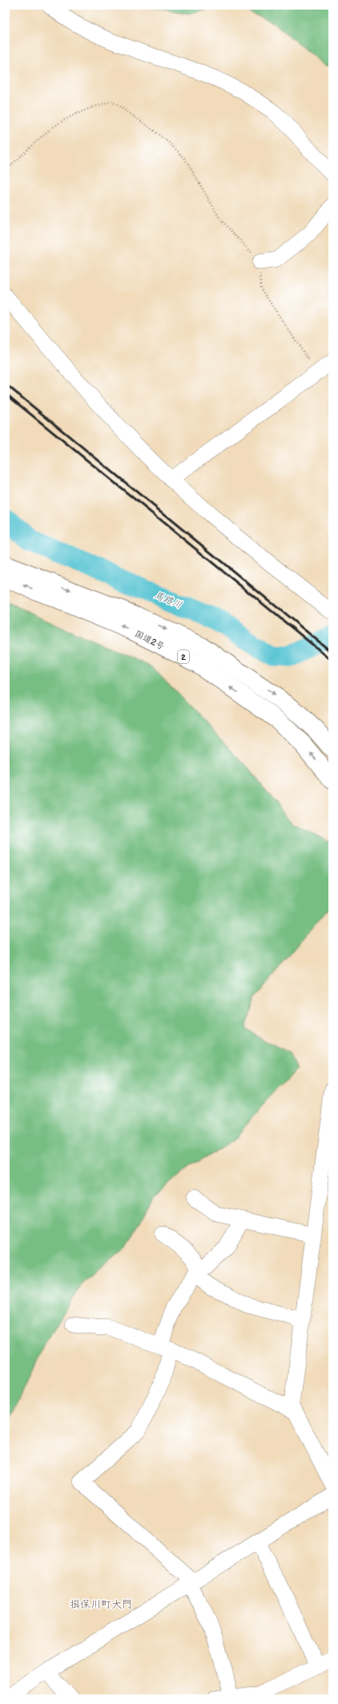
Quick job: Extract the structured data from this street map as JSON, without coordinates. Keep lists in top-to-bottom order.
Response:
{
  "streets": {
    "highway": ["国道2号", "2"]
  },
  "districts": ["揖保川町大門"],
  "water": ["馬路川"]
}
